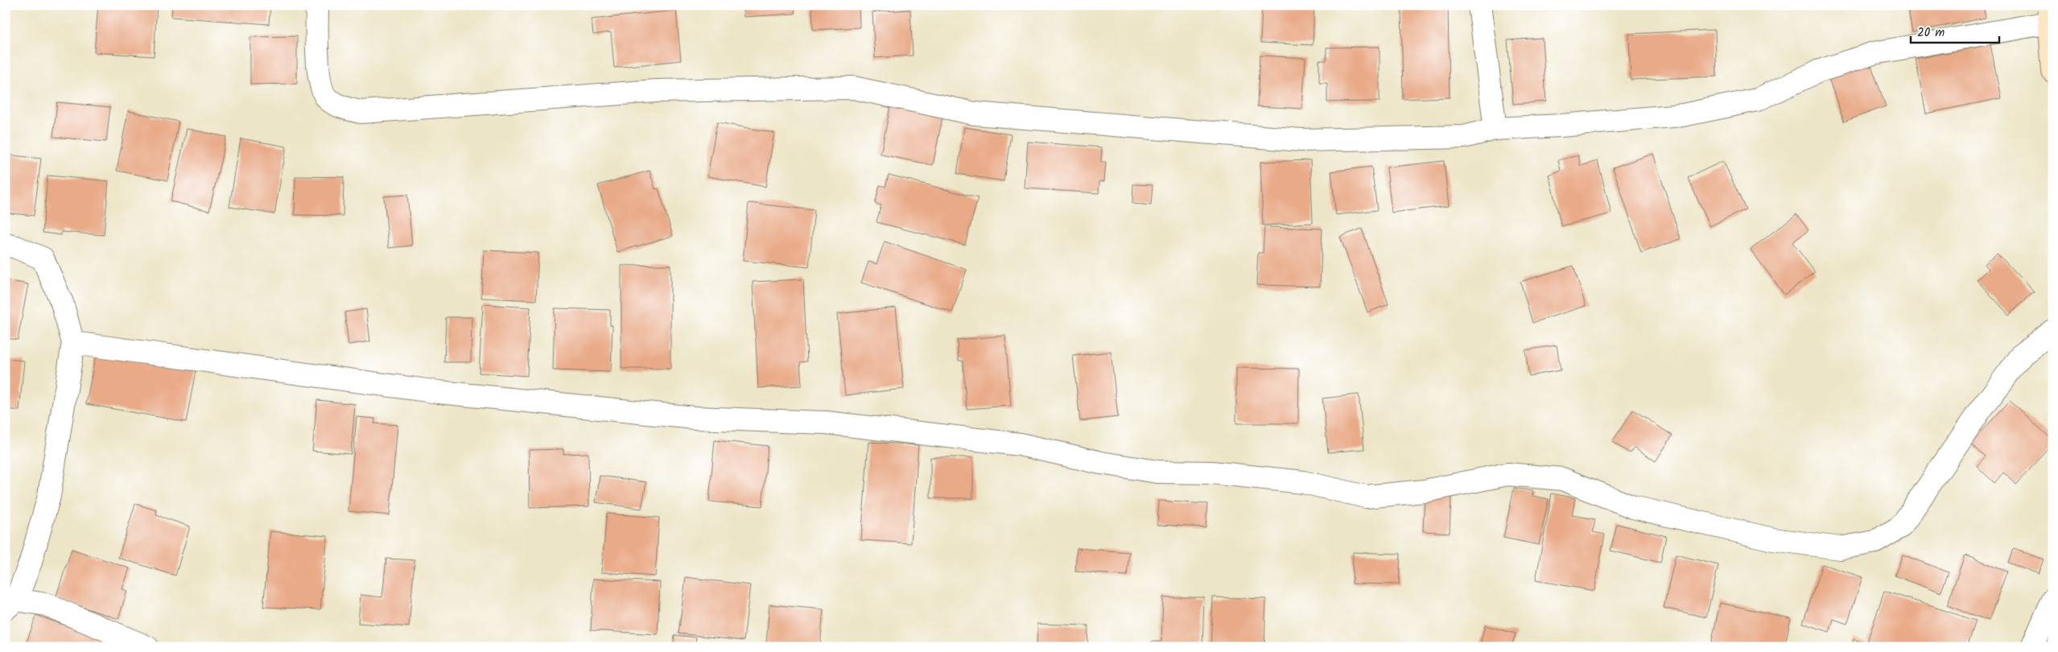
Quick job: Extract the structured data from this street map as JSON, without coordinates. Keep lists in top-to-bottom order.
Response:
{
  "scale_bar": "20 m"
}
